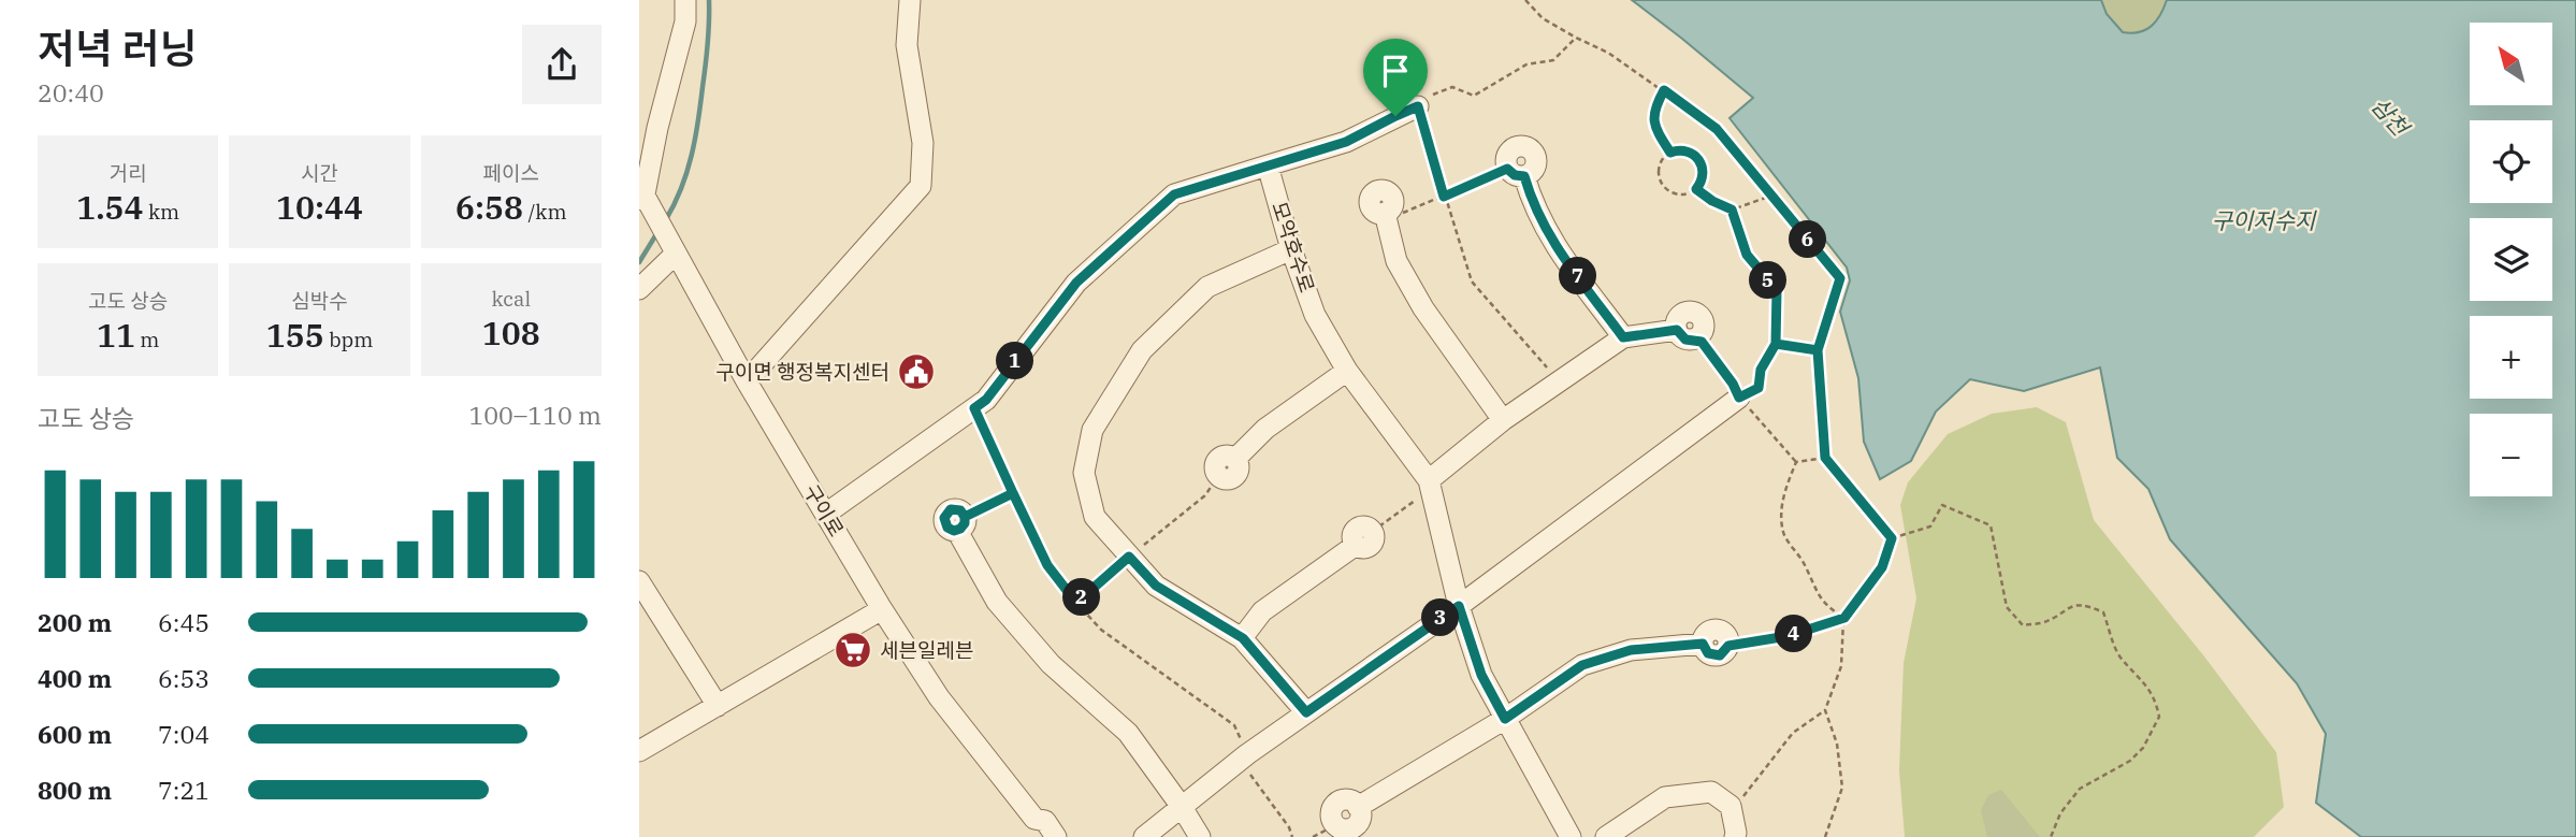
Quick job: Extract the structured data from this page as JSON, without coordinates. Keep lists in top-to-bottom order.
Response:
{
  "streets": {
    "street": ["모악호수로", "구이로"]
  },
  "water": ["삼천", "구이저수지"],
  "places": {
    "public building": ["구이면 행정복지센터"],
    "supermarket": ["세븐일레븐"]
  },
  "north": "top left",
  "page": {
    "heading": ["저녁 러닝", "20:40"],
    "map_buttons": ["+", "−"],
    "stats": [
      ["거리", "1.54 km"],
      ["시간", "10:44"],
      ["페이스", "6:58 /km"],
      ["고도 상승", "11 m"],
      ["심박수", "155 bpm"],
      ["kcal", "108"]
    ],
    "pins": [
      "6",
      "7",
      "5",
      "1",
      "2",
      "3",
      "4"
    ],
    "chart": ["고도 상승", "100–110 m"],
    "list": [
      {
        "name": "200 m",
        "note": "6:45"
      },
      {
        "name": "400 m",
        "note": "6:53"
      },
      {
        "name": "600 m",
        "note": "7:04"
      },
      {
        "name": "800 m",
        "note": "7:21"
      }
    ]
  }
}
